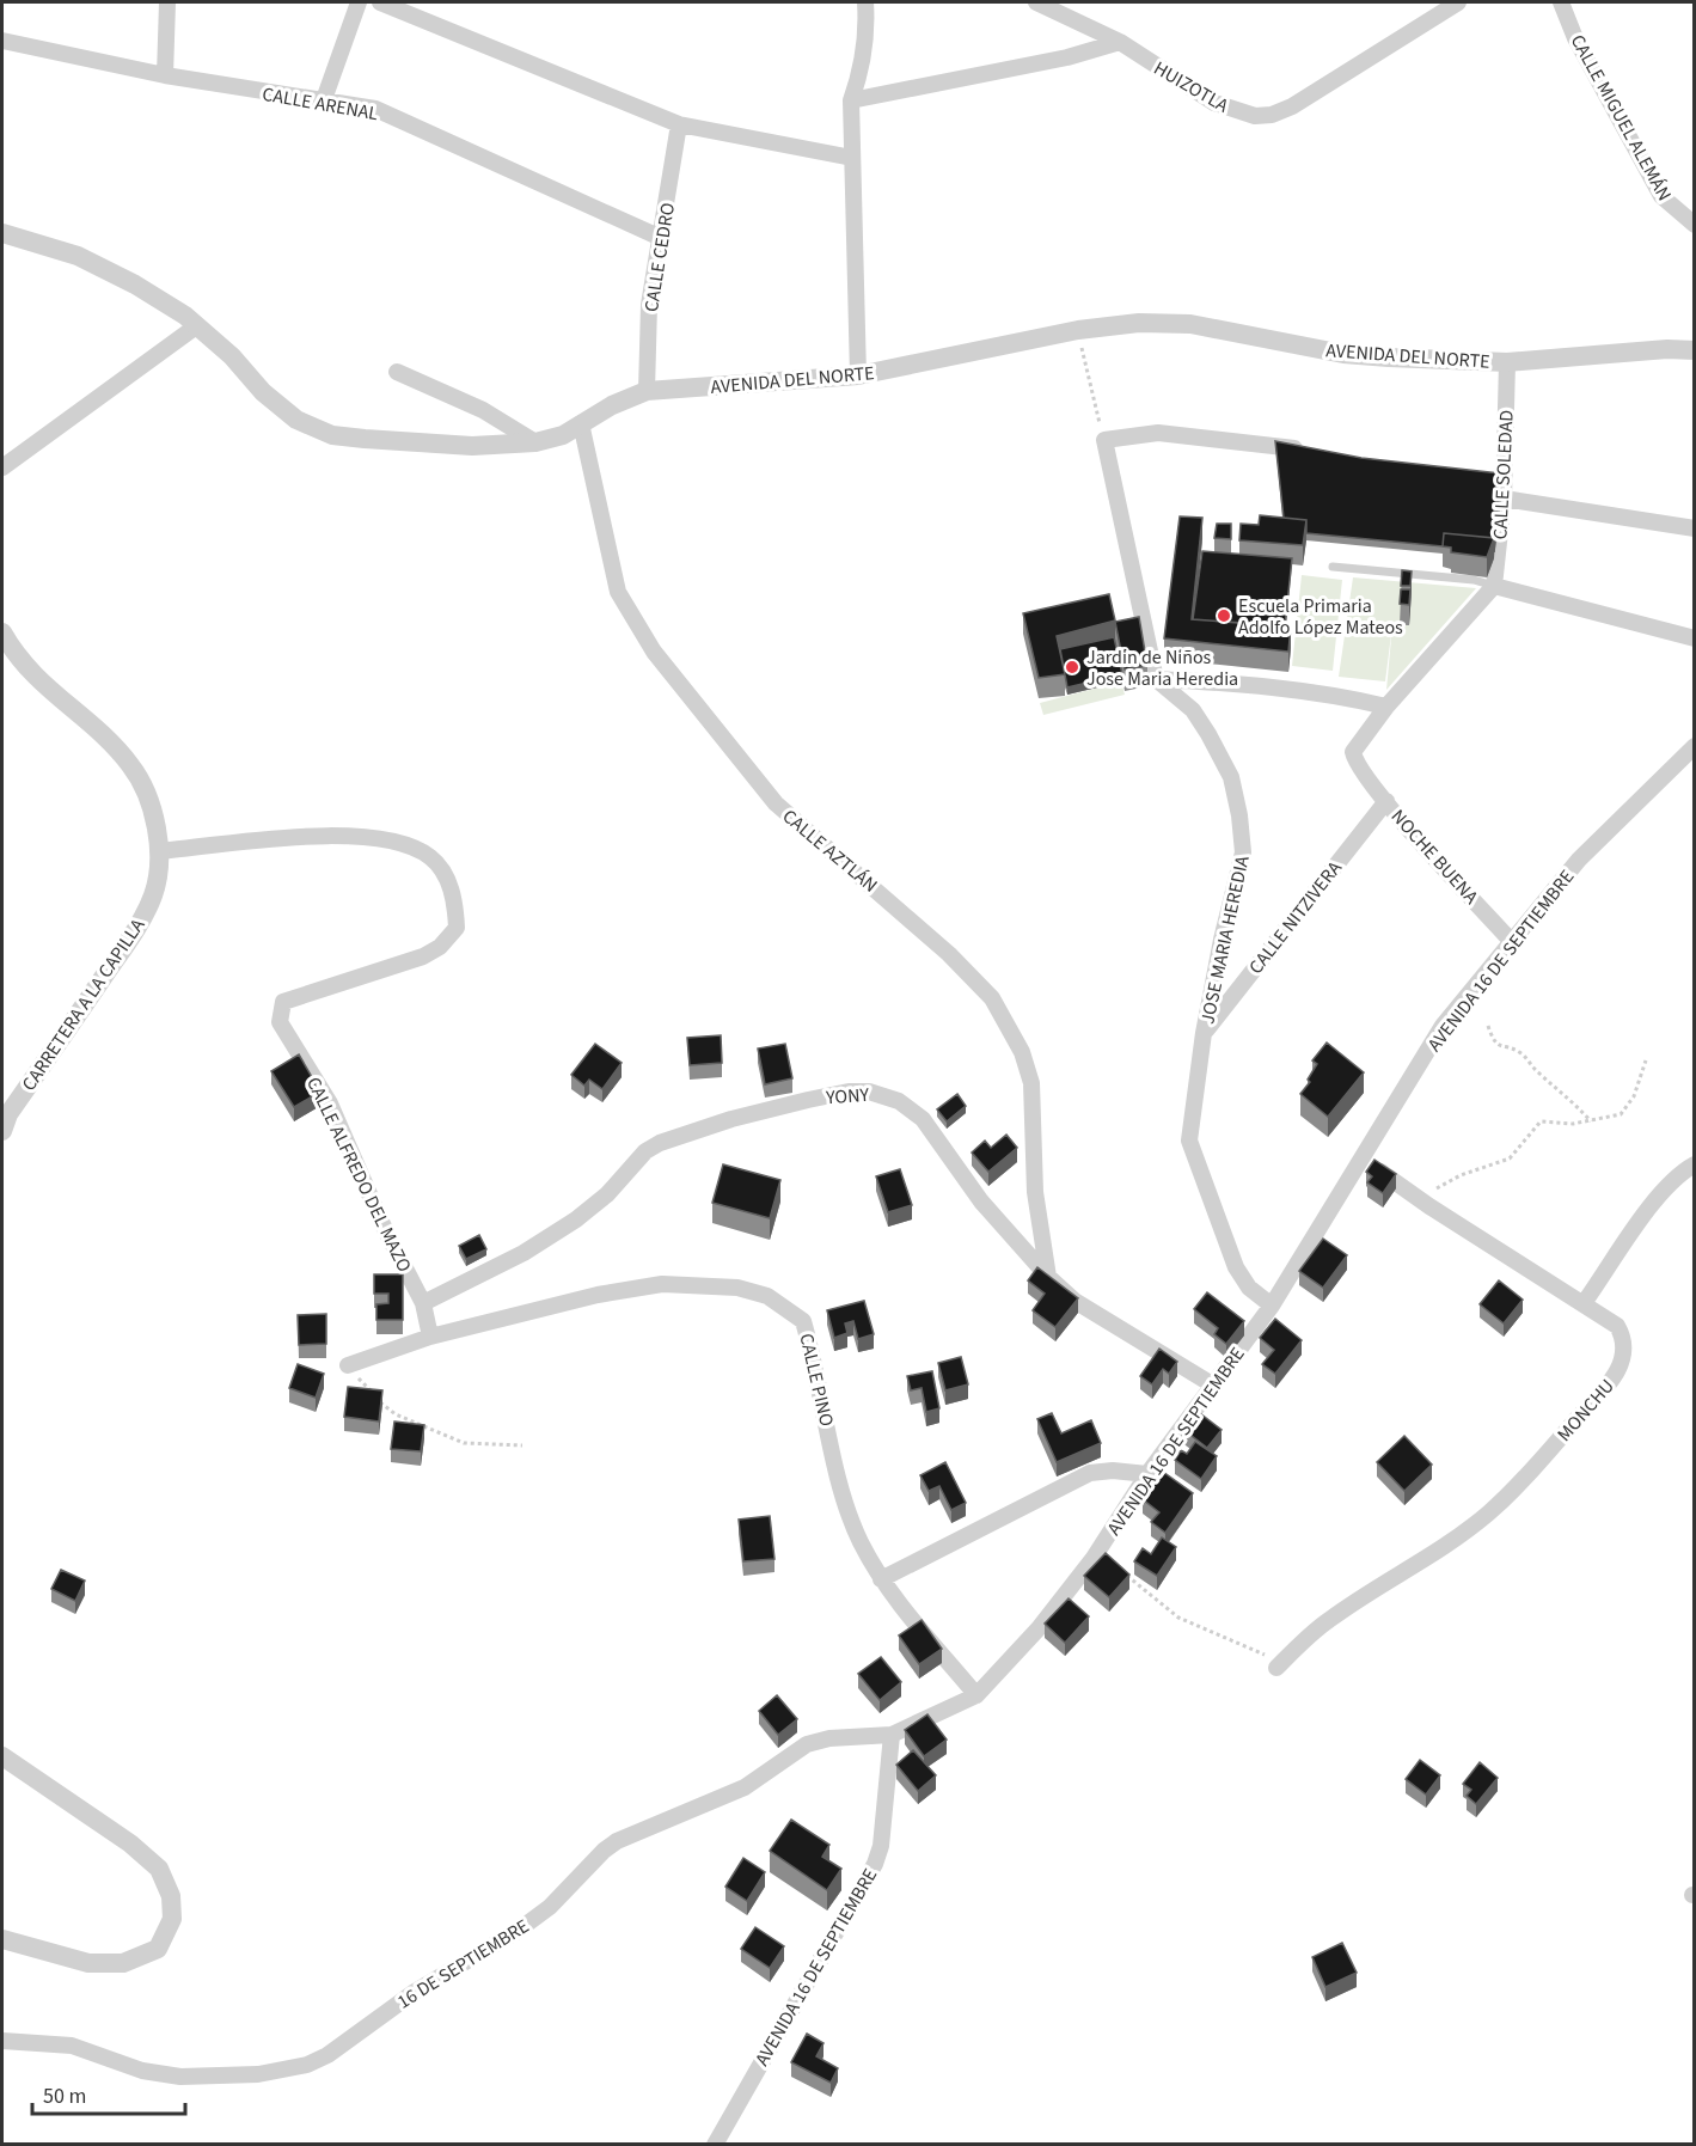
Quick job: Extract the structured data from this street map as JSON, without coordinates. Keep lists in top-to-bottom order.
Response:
{
  "streets": {
    "street": [
      "HUIZOTLA",
      "CALLE ARENAL",
      "CALLE MIGUEL ALEMÁN",
      "CALLE CEDRO",
      "AVENIDA DEL NORTE",
      "CALLE SOLEDAD",
      "CALLE AZTLÁN",
      "NOCHE BUENA",
      "CALLE NITZIVERA",
      "JOSE MARIA HEREDIA",
      "AVENIDA 16 DE SEPTIEMBRE",
      "CARRETERA A LA CAPILLA",
      "YONY",
      "CALLE ALFREDO DEL MAZO",
      "CALLE PINO",
      "MONCHU",
      "16 DE SEPTIEMBRE"
    ]
  },
  "crossings": [
    ["CALLE ARENAL", "CALLE CEDRO"],
    ["CALLE CEDRO", "AVENIDA DEL NORTE"],
    ["AVENIDA DEL NORTE", "CALLE SOLEDAD"],
    ["AVENIDA DEL NORTE", "CALLE AZTLÁN"],
    ["CALLE AZTLÁN", "YONY"],
    ["NOCHE BUENA", "CALLE NITZIVERA"],
    ["NOCHE BUENA", "AVENIDA 16 DE SEPTIEMBRE"],
    ["CALLE NITZIVERA", "JOSE MARIA HEREDIA"],
    ["JOSE MARIA HEREDIA", "AVENIDA 16 DE SEPTIEMBRE"],
    ["AVENIDA 16 DE SEPTIEMBRE", "YONY"],
    ["AVENIDA 16 DE SEPTIEMBRE", "CALLE PINO"],
    ["AVENIDA 16 DE SEPTIEMBRE", "MONCHU"],
    ["AVENIDA 16 DE SEPTIEMBRE", "16 DE SEPTIEMBRE"],
    ["CARRETERA A LA CAPILLA", "CALLE ALFREDO DEL MAZO"],
    ["YONY", "CALLE ALFREDO DEL MAZO"],
    ["CALLE ALFREDO DEL MAZO", "CALLE PINO"]
  ],
  "places": ["Escuela Primaria Adolfo López Mateos", "Jardin de Niños Jose Maria Heredia"],
  "scale_bar": "50 m"
}
